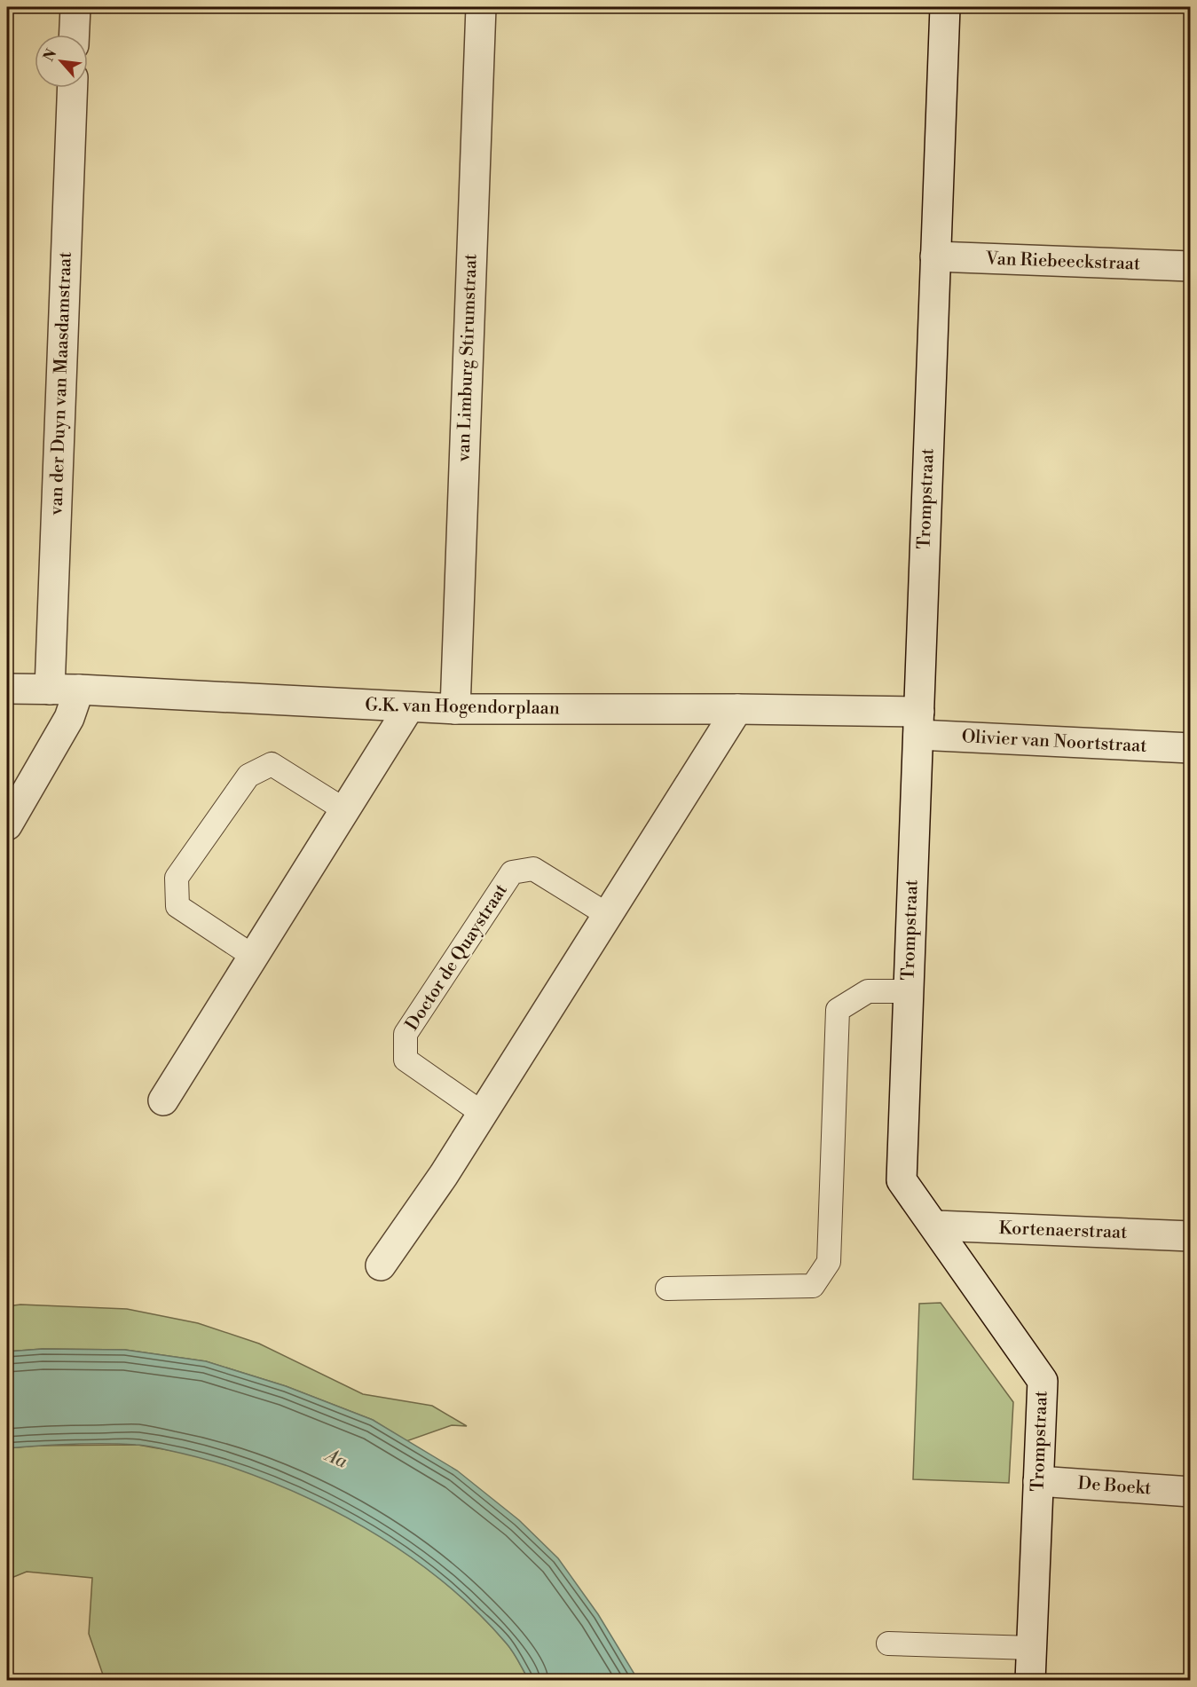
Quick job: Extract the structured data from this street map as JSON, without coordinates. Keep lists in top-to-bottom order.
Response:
{
  "streets": {
    "street": [
      "Van Riebeeckstraat",
      "van Limburg Stirumstraat",
      "van der Duyn van Maasdamstraat",
      "Trompstraat",
      "G.K. van Hogendorplaan",
      "Olivier van Noortstraat",
      "Kortenaerstraat",
      "De Boekt"
    ],
    "lane": ["Doctor de Quaystraat"]
  },
  "crossings": [
    ["Van Riebeeckstraat", "Trompstraat"],
    ["van Limburg Stirumstraat", "G.K. van Hogendorplaan"],
    ["van der Duyn van Maasdamstraat", "G.K. van Hogendorplaan"],
    ["Trompstraat", "G.K. van Hogendorplaan"],
    ["Trompstraat", "Olivier van Noortstraat"],
    ["Trompstraat", "Kortenaerstraat"],
    ["Trompstraat", "De Boekt"],
    ["G.K. van Hogendorplaan", "Olivier van Noortstraat"]
  ],
  "water": ["Aa"],
  "north": "top left"
}
